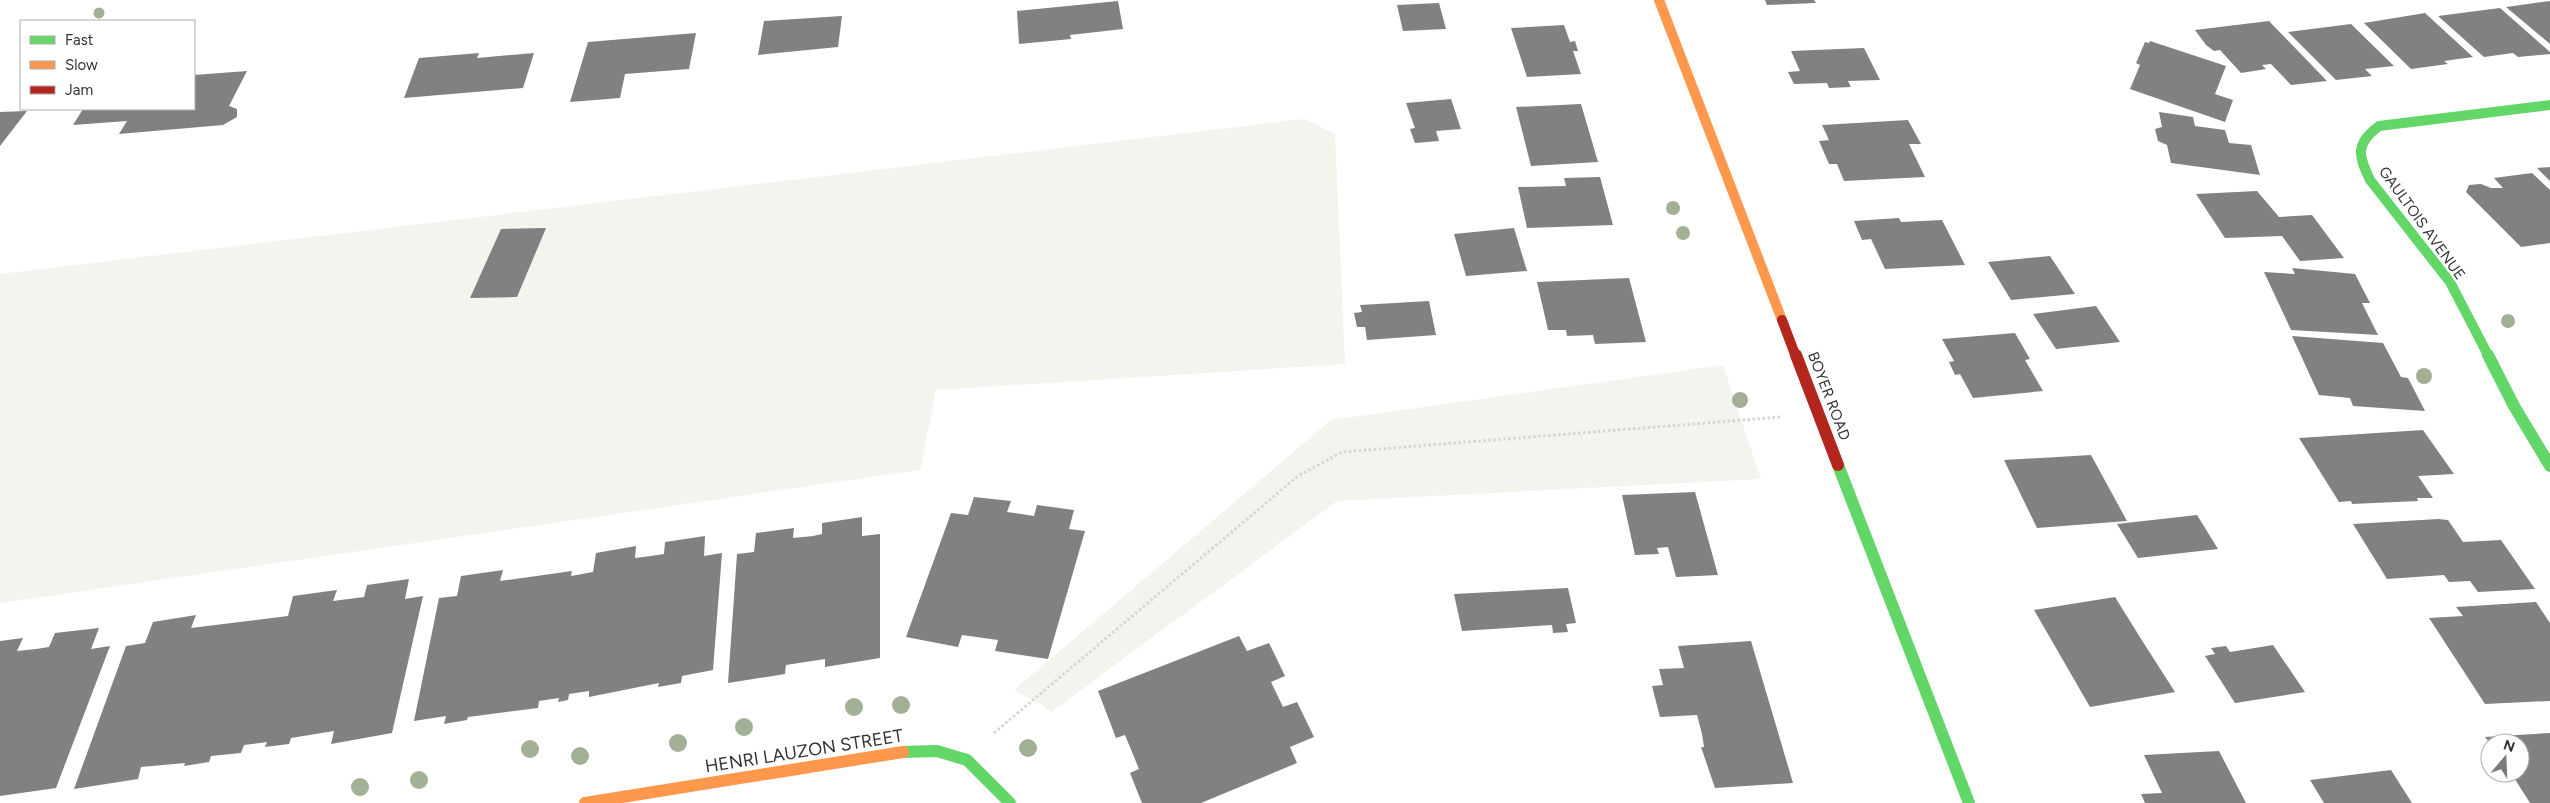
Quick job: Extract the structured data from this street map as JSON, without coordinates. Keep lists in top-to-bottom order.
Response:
{
  "streets": {
    "street": ["GAULTOIS AVENUE", "BOYER ROAD", "HENRI LAUZON STREET"]
  },
  "legend": ["Fast", "Slow", "Jam"],
  "north": "top"
}
